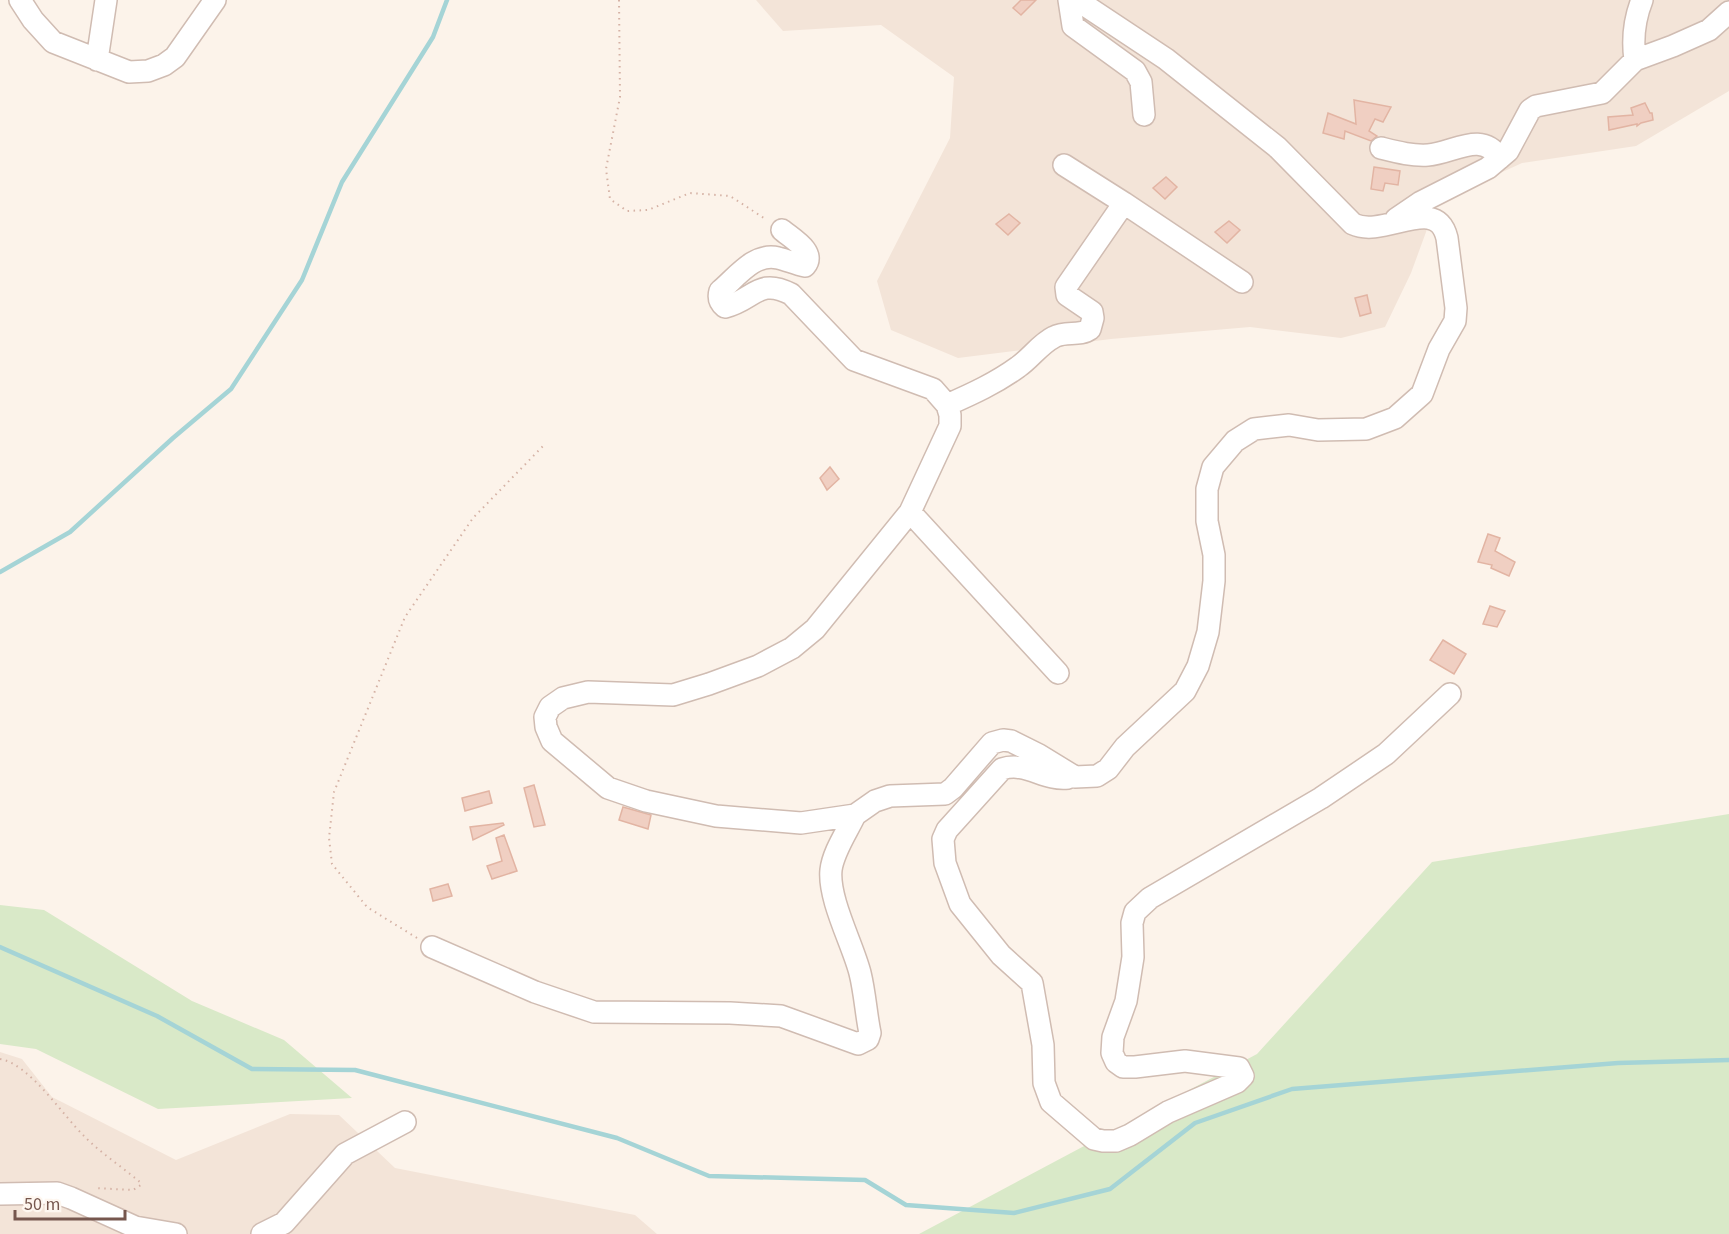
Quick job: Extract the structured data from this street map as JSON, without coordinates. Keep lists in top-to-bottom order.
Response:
{
  "scale_bar": "50 m"
}
